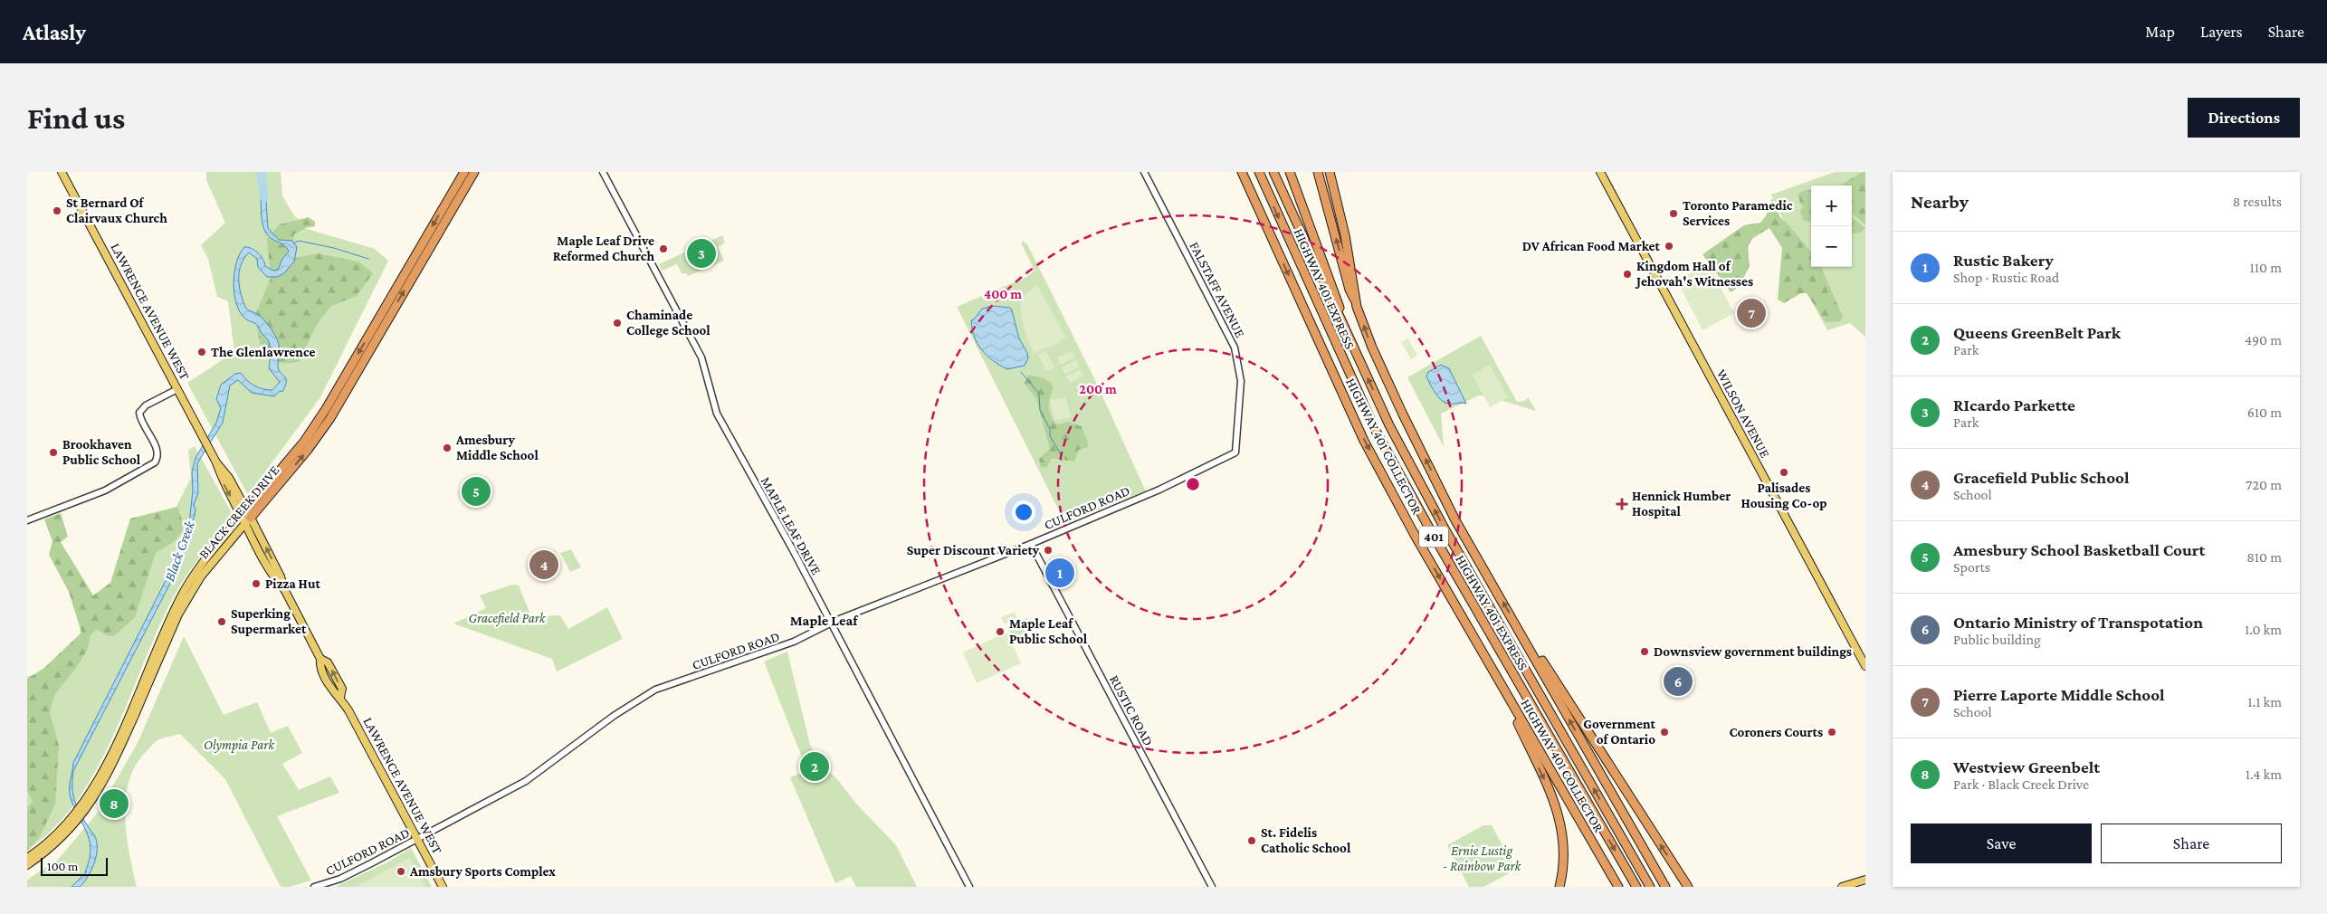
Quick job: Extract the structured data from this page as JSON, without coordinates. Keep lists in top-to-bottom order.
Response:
{
  "streets": {
    "highway": [
      "HIGHWAY 401 EXPRESS",
      "HIGHWAY 401 COLLECTOR",
      "BLACK CREEK DRIVE",
      "401"
    ],
    "main road": ["LAWRENCE AVENUE WEST", "WILSON AVENUE"],
    "street": [
      "FALSTAFF AVENUE",
      "CULFORD ROAD",
      "MAPLE LEAF DRIVE",
      "RUSTIC ROAD"
    ]
  },
  "crossings": [
    ["FALSTAFF AVENUE", "CULFORD ROAD"],
    ["LAWRENCE AVENUE WEST", "CULFORD ROAD"],
    ["LAWRENCE AVENUE WEST", "BLACK CREEK DRIVE"],
    ["CULFORD ROAD", "MAPLE LEAF DRIVE"],
    ["CULFORD ROAD", "RUSTIC ROAD"]
  ],
  "districts": ["Maple Leaf"],
  "water": ["Black Creek"],
  "parks": ["Gracefield Park", "Olympia Park", "Ernie Lustig - Rainbow Park"],
  "places": {
    "other": [
      "St Bernard Of Clairvaux Church",
      "Toronto Paramedic Services",
      "DV African Food Market",
      "Maple Leaf Drive Reformed Church",
      "Kingdom Hall of Jehovah's Witnesses",
      "Chaminade College School",
      "The Glenlawrence",
      "Amesbury Middle School",
      "Brookhaven Public School",
      "Palisades Housing Co-op",
      "Super Discount Variety",
      "Pizza Hut",
      "Superking Supermarket",
      "Maple Leaf Public School",
      "Downsview government buildings",
      "Government of Ontario",
      "Coroners Courts",
      "St. Fidelis Catholic School",
      "Amsbury Sports Complex"
    ],
    "health": ["Hennick Humber Hospital"]
  },
  "scale_bar": "100 m",
  "page": {
    "header": "Atlasly",
    "nav": ["Map", "Layers", "Share"],
    "buttons": [
      "Directions",
      ["Save", "Share"]
    ],
    "title": "Find us",
    "heading": ["Nearby", "8 results"],
    "map_buttons": ["+", "−"],
    "list": [
      {
        "mark": "1",
        "name": "Rustic Bakery",
        "note": "Shop · Rustic Road",
        "value": "110 m"
      },
      {
        "mark": "2",
        "name": "Queens GreenBelt Park",
        "note": "Park",
        "value": "490 m"
      },
      {
        "mark": "3",
        "name": "RIcardo Parkette",
        "note": "Park",
        "value": "610 m"
      },
      {
        "mark": "4",
        "name": "Gracefield Public School",
        "note": "School",
        "value": "720 m"
      },
      {
        "mark": "5",
        "name": "Amesbury School Basketball Court",
        "note": "Sports",
        "value": "810 m"
      },
      {
        "mark": "6",
        "name": "Ontario Ministry of Transpotation",
        "note": "Public building",
        "value": "1.0 km"
      },
      {
        "mark": "7",
        "name": "Pierre Laporte Middle School",
        "note": "School",
        "value": "1.1 km"
      },
      {
        "mark": "8",
        "name": "Westview Greenbelt",
        "note": "Park · Black Creek Drive",
        "value": "1.4 km"
      }
    ],
    "pins": [
      "3",
      "7",
      "5",
      "4",
      "1",
      "6",
      "2",
      "8"
    ],
    "scale": "100 m"
  },
  "rings": ["400 m", "200 m"]
}
